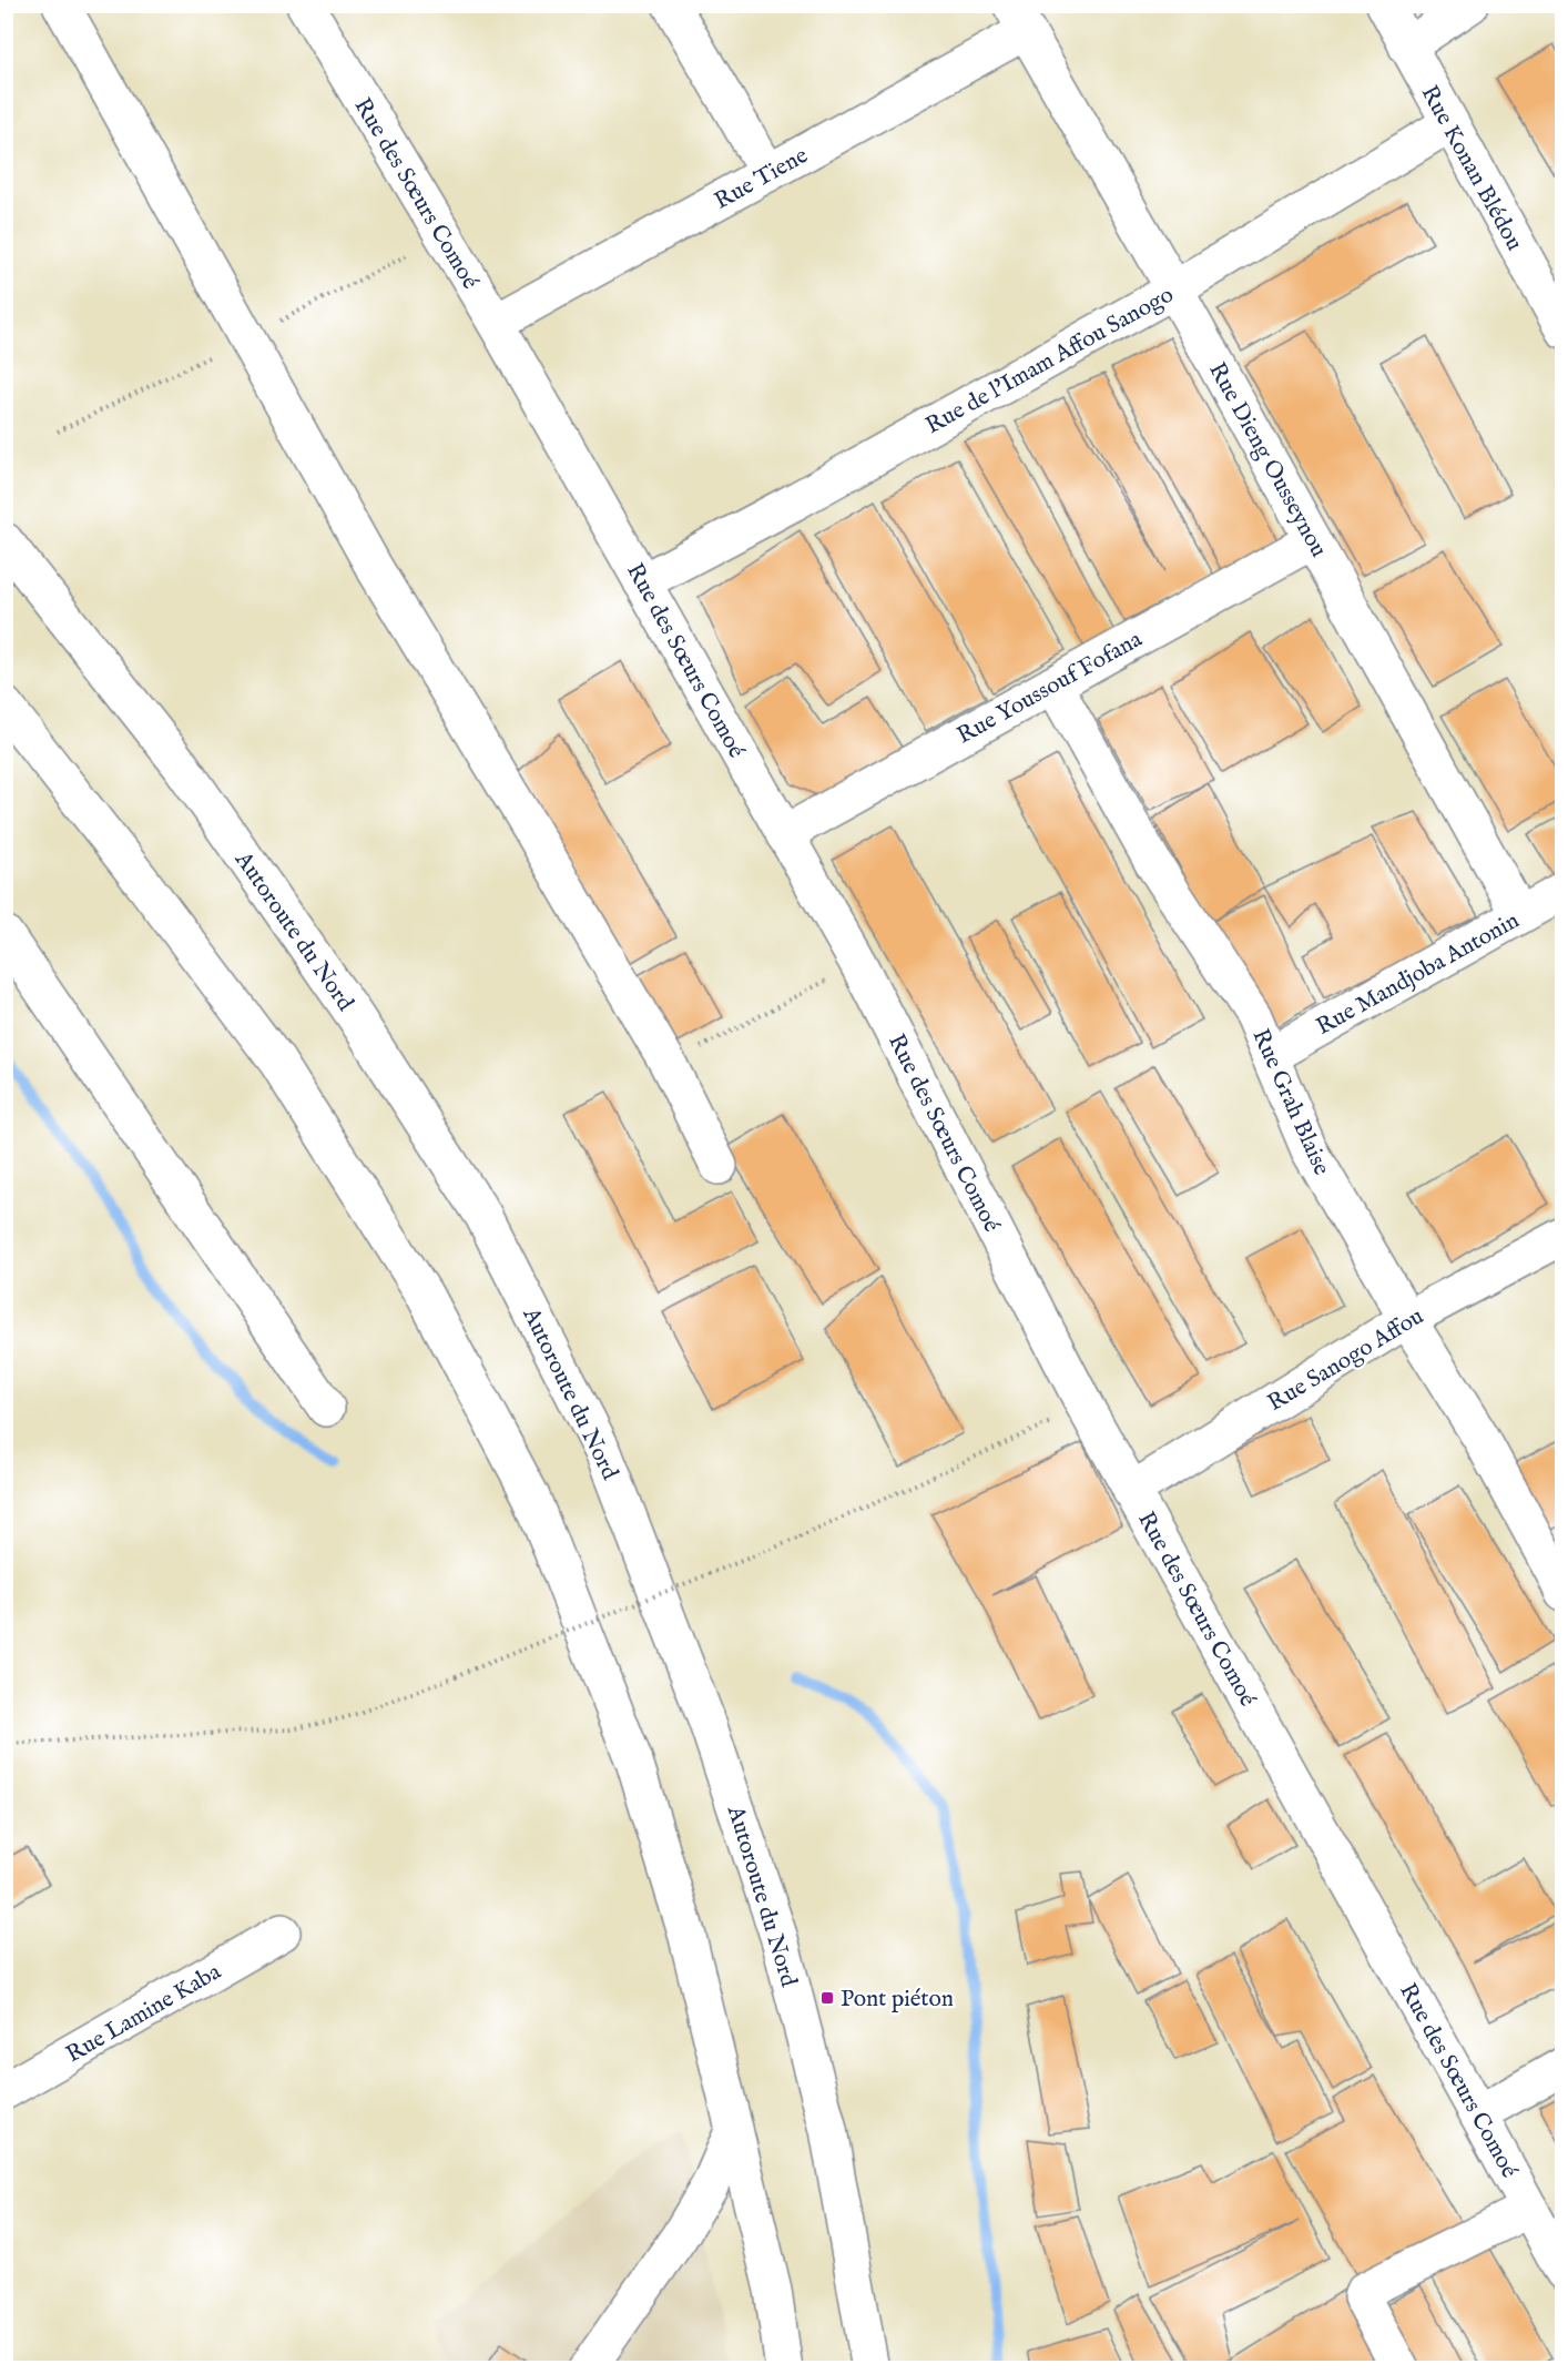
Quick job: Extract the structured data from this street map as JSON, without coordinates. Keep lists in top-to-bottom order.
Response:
{
  "streets": {
    "main road": [
      "Rue Konan Blédou",
      "Rue Tiene",
      "Rue des Sœurs Comoé",
      "Rue de l'Imam Affou Sanogo",
      "Rue Dieng Ousseynou",
      "Rue Youssouf Fofana",
      "Autoroute du Nord",
      "Rue Mandjoba Antonin",
      "Rue Grah Blaise",
      "Rue Sanogo Affou",
      "Rue Lamine Kaba"
    ]
  },
  "crossings": [
    ["Rue Konan Blédou", "Rue de l'Imam Affou Sanogo"],
    ["Rue Tiene", "Rue des Sœurs Comoé"],
    ["Rue Tiene", "Rue Dieng Ousseynou"],
    ["Rue des Sœurs Comoé", "Rue de l'Imam Affou Sanogo"],
    ["Rue des Sœurs Comoé", "Rue Youssouf Fofana"],
    ["Rue des Sœurs Comoé", "Rue Sanogo Affou"],
    ["Rue de l'Imam Affou Sanogo", "Rue Dieng Ousseynou"],
    ["Rue Dieng Ousseynou", "Rue Youssouf Fofana"],
    ["Rue Dieng Ousseynou", "Rue Mandjoba Antonin"],
    ["Rue Youssouf Fofana", "Rue Grah Blaise"],
    ["Rue Mandjoba Antonin", "Rue Grah Blaise"],
    ["Rue Grah Blaise", "Rue Sanogo Affou"]
  ],
  "places": {
    "transit": ["Pont piéton"]
  }
}
